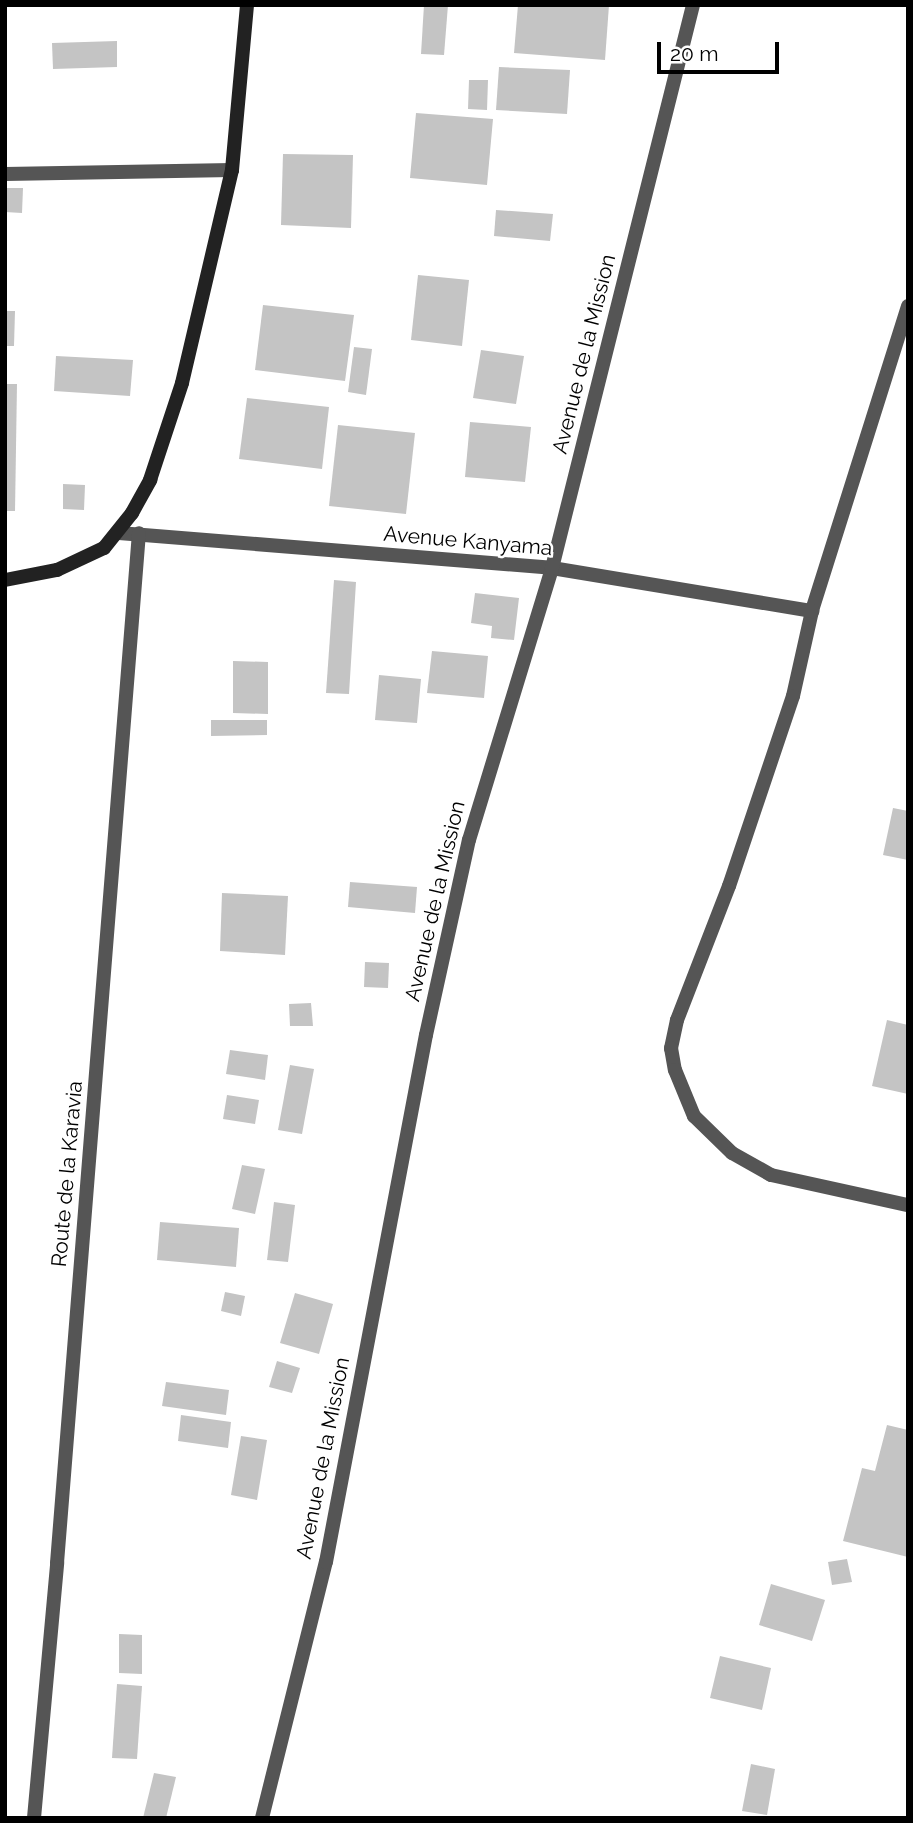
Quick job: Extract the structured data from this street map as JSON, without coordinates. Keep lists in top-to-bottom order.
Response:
{
  "streets": {
    "street": ["Avenue de la Mission", "Avenue Kanyama", "Route de la Karavia"]
  },
  "crossings": [
    ["Avenue de la Mission", "Avenue Kanyama"],
    ["Avenue Kanyama", "Route de la Karavia"]
  ],
  "scale_bar": "20 m"
}
